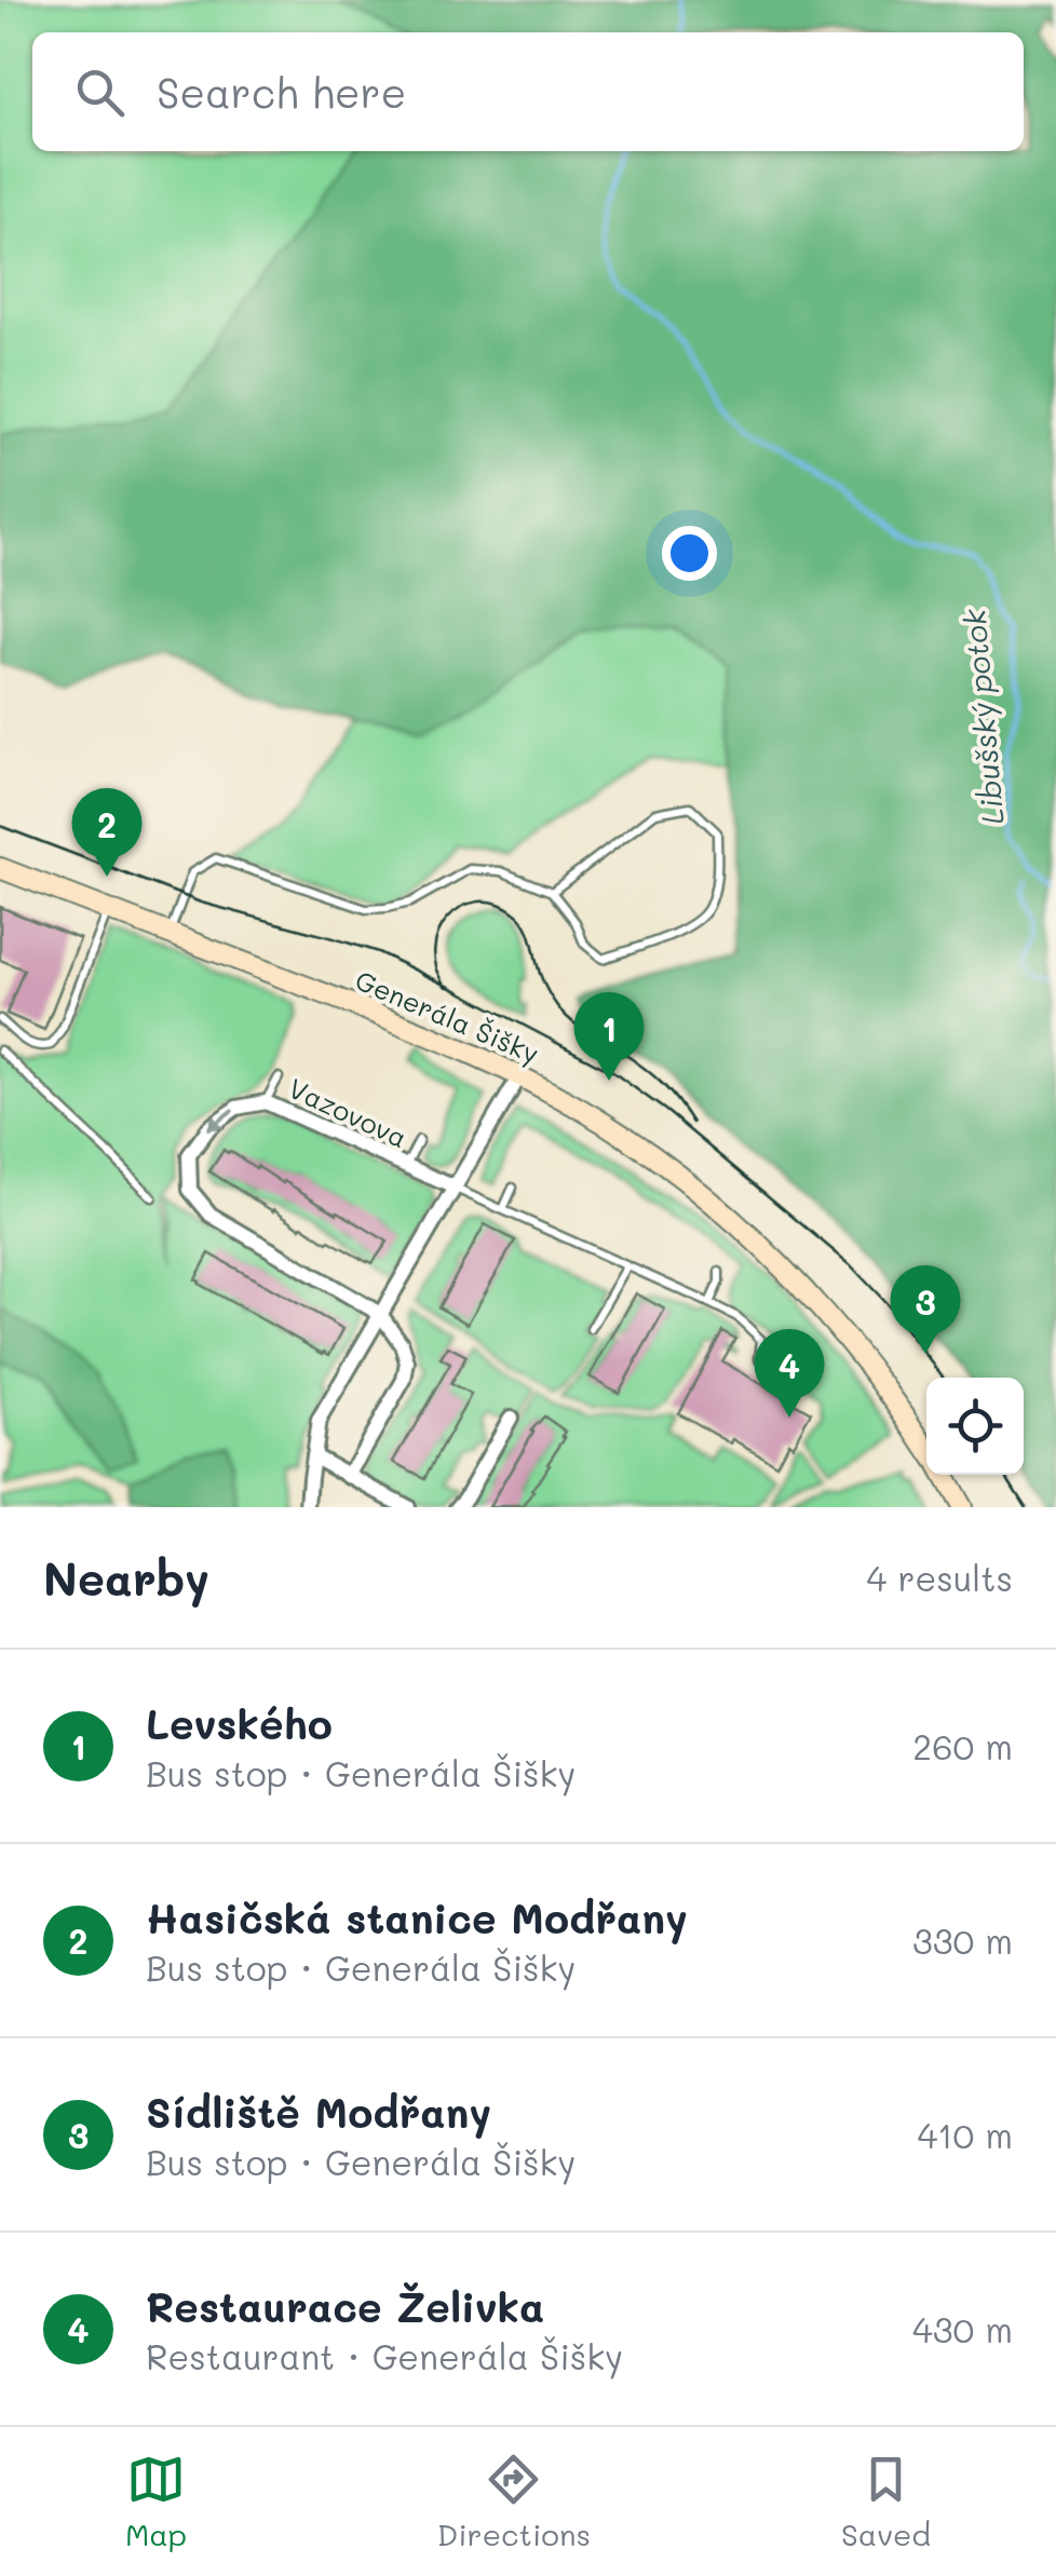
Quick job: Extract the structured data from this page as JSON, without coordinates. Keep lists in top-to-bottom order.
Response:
{
  "streets": {
    "main road": ["Generála Šišky"],
    "street": ["Vazovova"]
  },
  "water": ["Libušský potok"],
  "page": {
    "search": "Search here",
    "pins": [
      "2",
      "1",
      "3",
      "4"
    ],
    "heading": ["Nearby", "4 results"],
    "list": [
      {
        "mark": "1",
        "name": "Levského",
        "note": "Bus stop · Generála Šišky",
        "value": "260 m"
      },
      {
        "mark": "2",
        "name": "Hasičská stanice Modřany",
        "note": "Bus stop · Generála Šišky",
        "value": "330 m"
      },
      {
        "mark": "3",
        "name": "Sídliště Modřany",
        "note": "Bus stop · Generála Šišky",
        "value": "410 m"
      },
      {
        "mark": "4",
        "name": "Restaurace Želivka",
        "note": "Restaurant · Generála Šišky",
        "value": "430 m"
      }
    ],
    "nav": ["Map", "Directions", "Saved"]
  }
}
